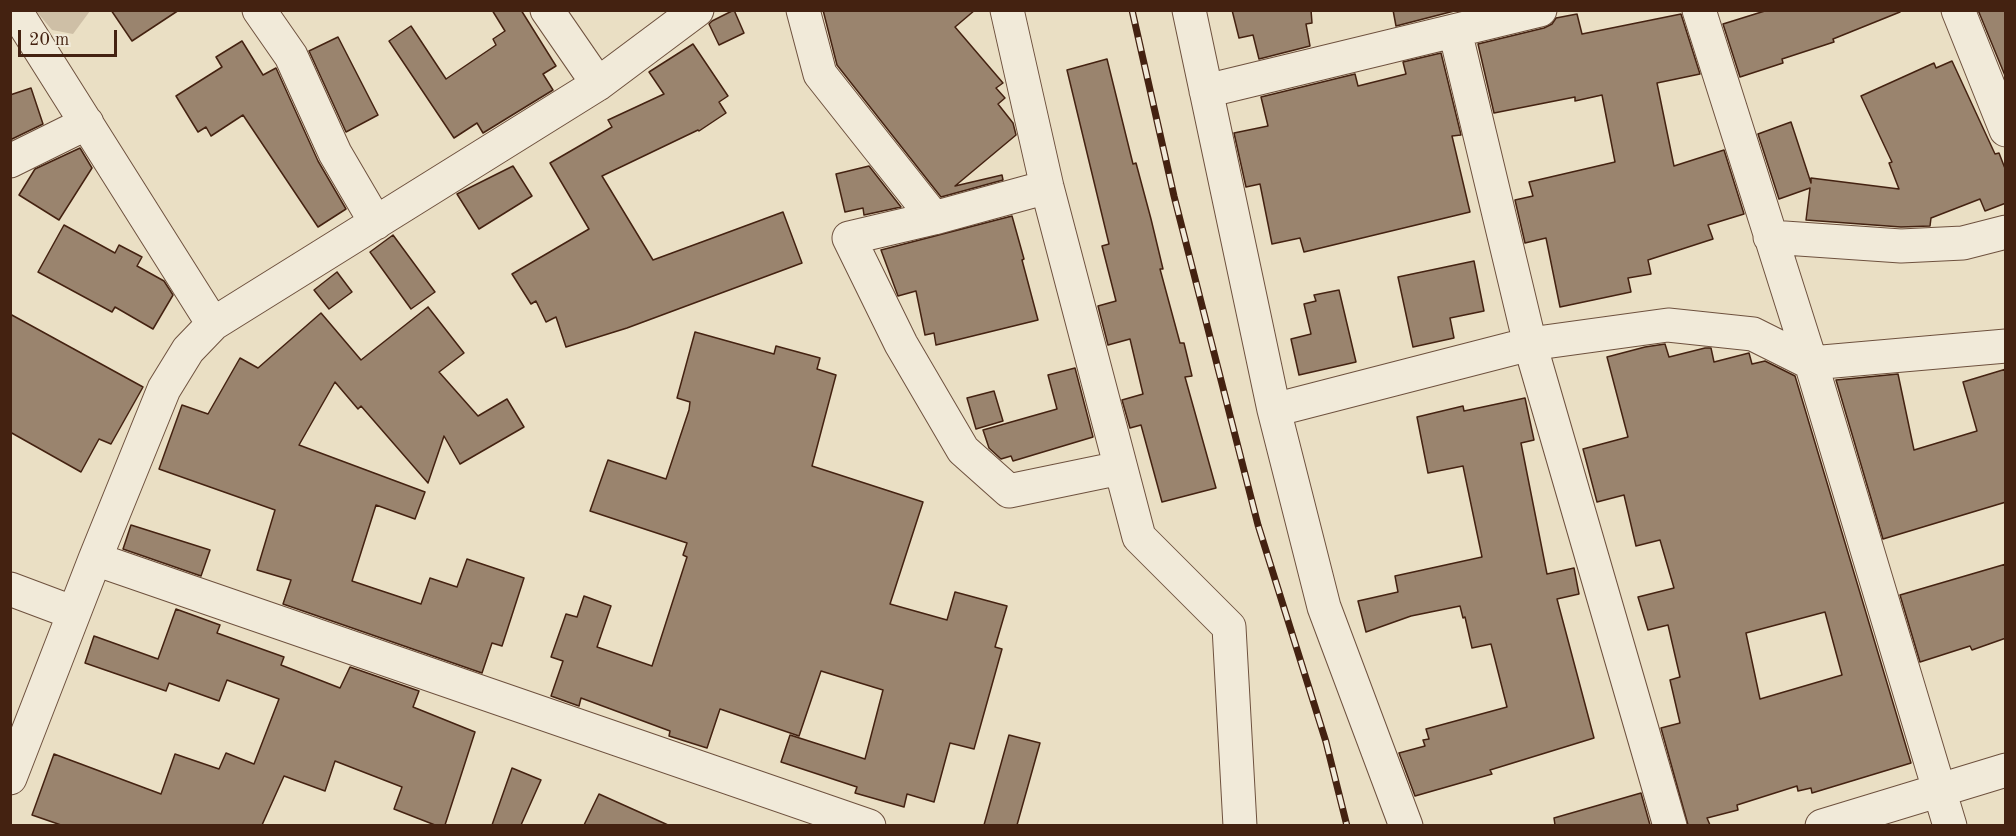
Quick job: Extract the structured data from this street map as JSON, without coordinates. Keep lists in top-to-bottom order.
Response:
{
  "scale_bar": "20 m"
}
